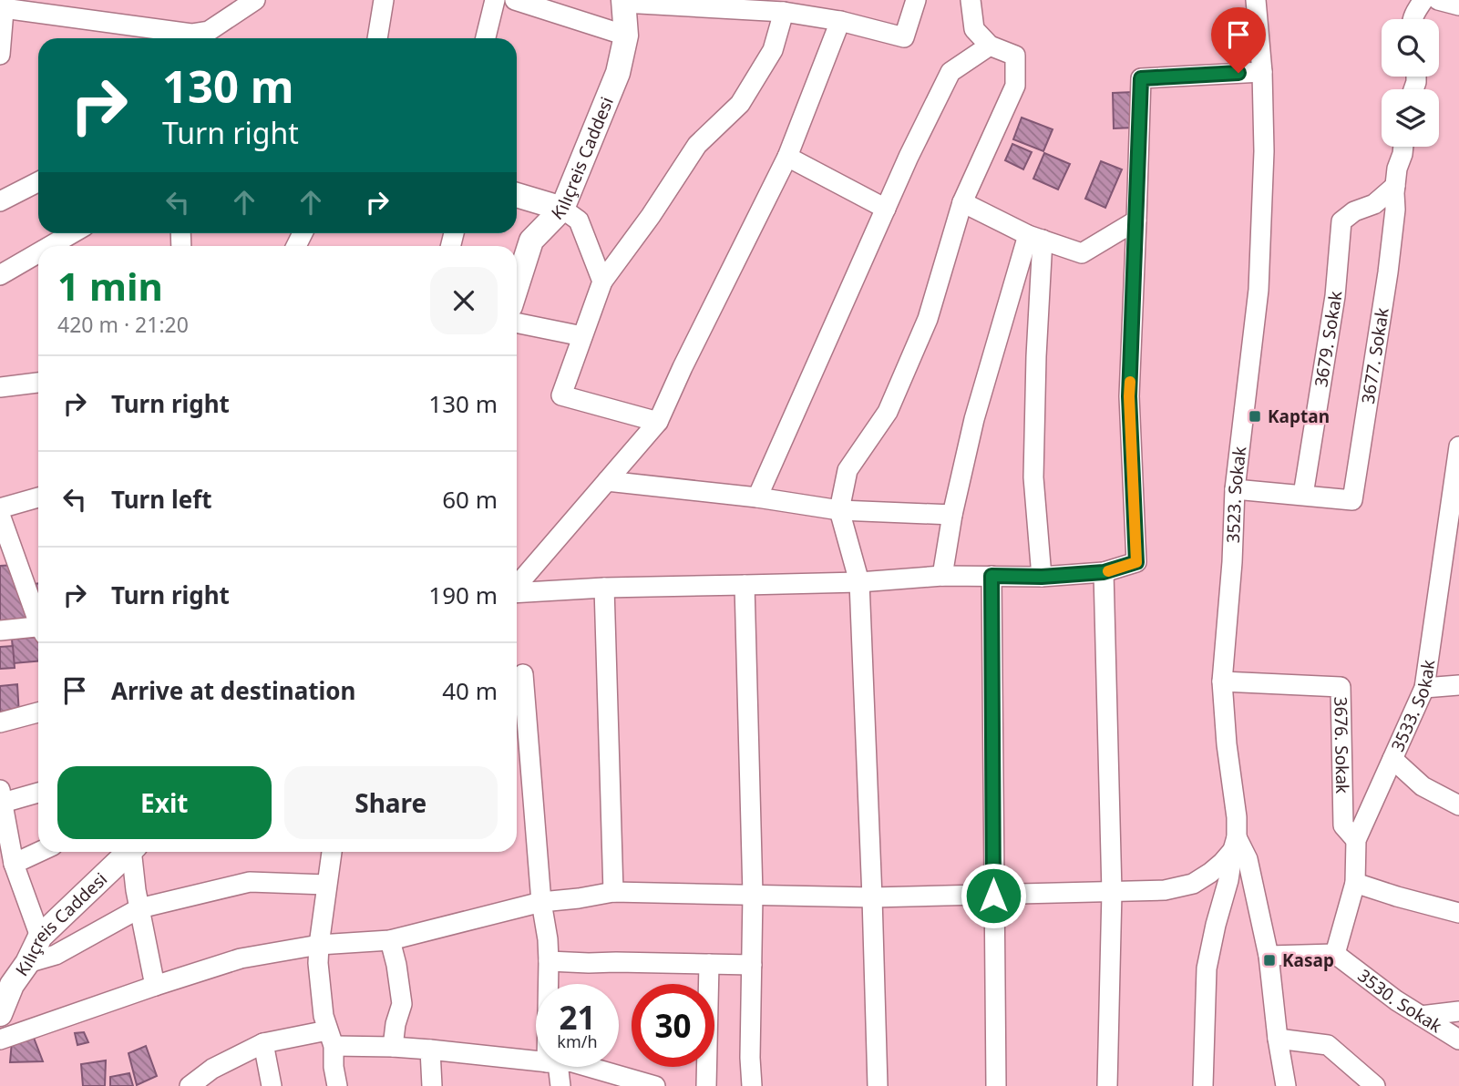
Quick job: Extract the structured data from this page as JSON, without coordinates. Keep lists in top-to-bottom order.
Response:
{
  "streets": {
    "street": [
      "Kılıçreis Caddesi",
      "3679. Sokak",
      "3677. Sokak",
      "3523. Sokak",
      "3533. Sokak",
      "3676. Sokak",
      "3530. Sokak"
    ]
  },
  "crossings": [
    ["3679. Sokak", "3677. Sokak"],
    ["3523. Sokak", "3676. Sokak"],
    ["3533. Sokak", "3676. Sokak"],
    ["3533. Sokak", "3530. Sokak"]
  ],
  "places": {
    "transit": ["Kaptan", "Kasap"]
  },
  "page": {
    "turn": ["130 m", "Turn right"],
    "heading": ["1 min", "420 m · 21:20"],
    "list": [
      {
        "name": "Turn right",
        "value": "130 m"
      },
      {
        "name": "Turn left",
        "value": "60 m"
      },
      {
        "name": "Turn right",
        "value": "190 m"
      },
      {
        "name": "Arrive at destination",
        "value": "40 m"
      }
    ],
    "buttons": ["Exit", "Share"],
    "speed": "21 km/h",
    "limit": "30"
  }
}
